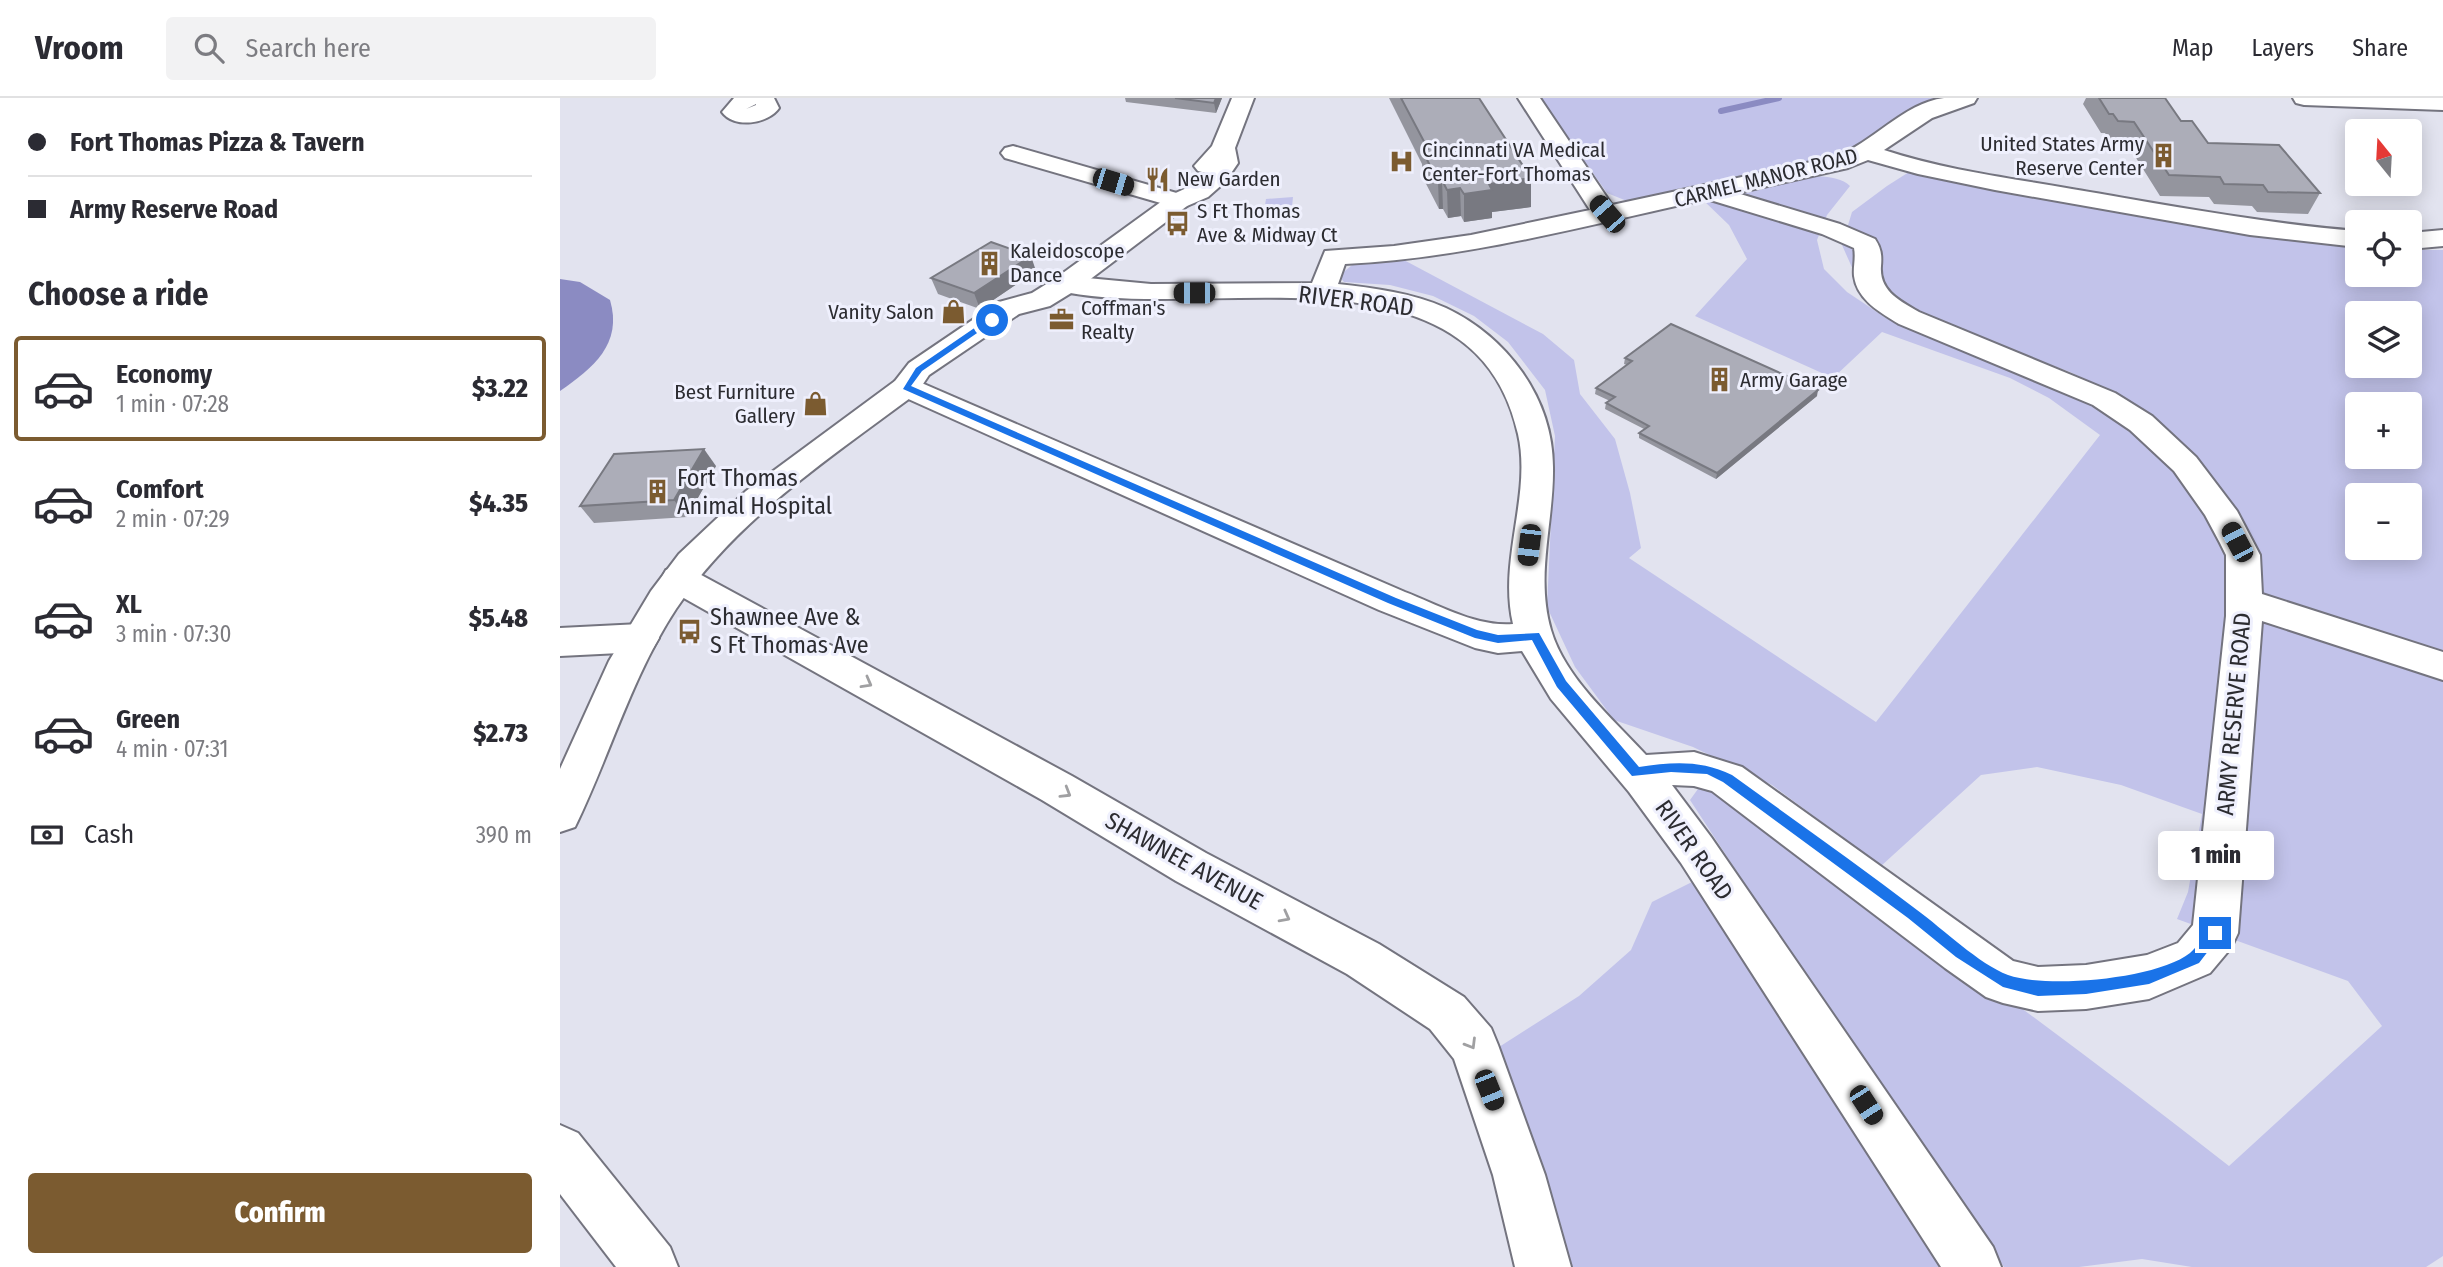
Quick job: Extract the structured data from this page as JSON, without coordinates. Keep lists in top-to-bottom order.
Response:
{
  "streets": {
    "street": [
      "CARMEL MANOR ROAD",
      "RIVER ROAD",
      "ARMY RESERVE ROAD",
      "SHAWNEE AVENUE"
    ]
  },
  "crossings": [
    ["CARMEL MANOR ROAD", "RIVER ROAD"],
    ["CARMEL MANOR ROAD", "ARMY RESERVE ROAD"],
    ["RIVER ROAD", "ARMY RESERVE ROAD"]
  ],
  "places": {
    "building": [
      "United States Army Reserve Center",
      "Kaleidoscope Dance",
      "Army Garage",
      "Fort Thomas Animal Hospital"
    ],
    "hospital": ["Cincinnati VA Medical Center-Fort Thomas"],
    "restaurant": ["New Garden"],
    "bus stop": ["S Ft Thomas Ave & Midway Ct", "Shawnee Ave & S Ft Thomas Ave"],
    "shop": ["Vanity Salon", "Best Furniture Gallery"],
    "office": ["Coffman's Realty"]
  },
  "north": "top",
  "page": {
    "header": "Vroom",
    "search": "Search here",
    "nav": ["Map", "Layers", "Share"],
    "banner": ["Fort Thomas Pizza & Tavern", "Army Reserve Road"],
    "map_buttons": ["+", "−"],
    "heading": "Choose a ride",
    "list": [
      {
        "name": "Economy",
        "note": "1 min · 07:28",
        "value": "$3.22"
      },
      {
        "name": "Comfort",
        "note": "2 min · 07:29",
        "value": "$4.35"
      },
      {
        "name": "XL",
        "note": "3 min · 07:30",
        "value": "$5.48"
      },
      {
        "name": "Green",
        "note": "4 min · 07:31",
        "value": "$2.73"
      }
    ],
    "pay": ["Cash", "390 m"],
    "bubble": "1 min",
    "buttons": "Confirm"
  }
}
